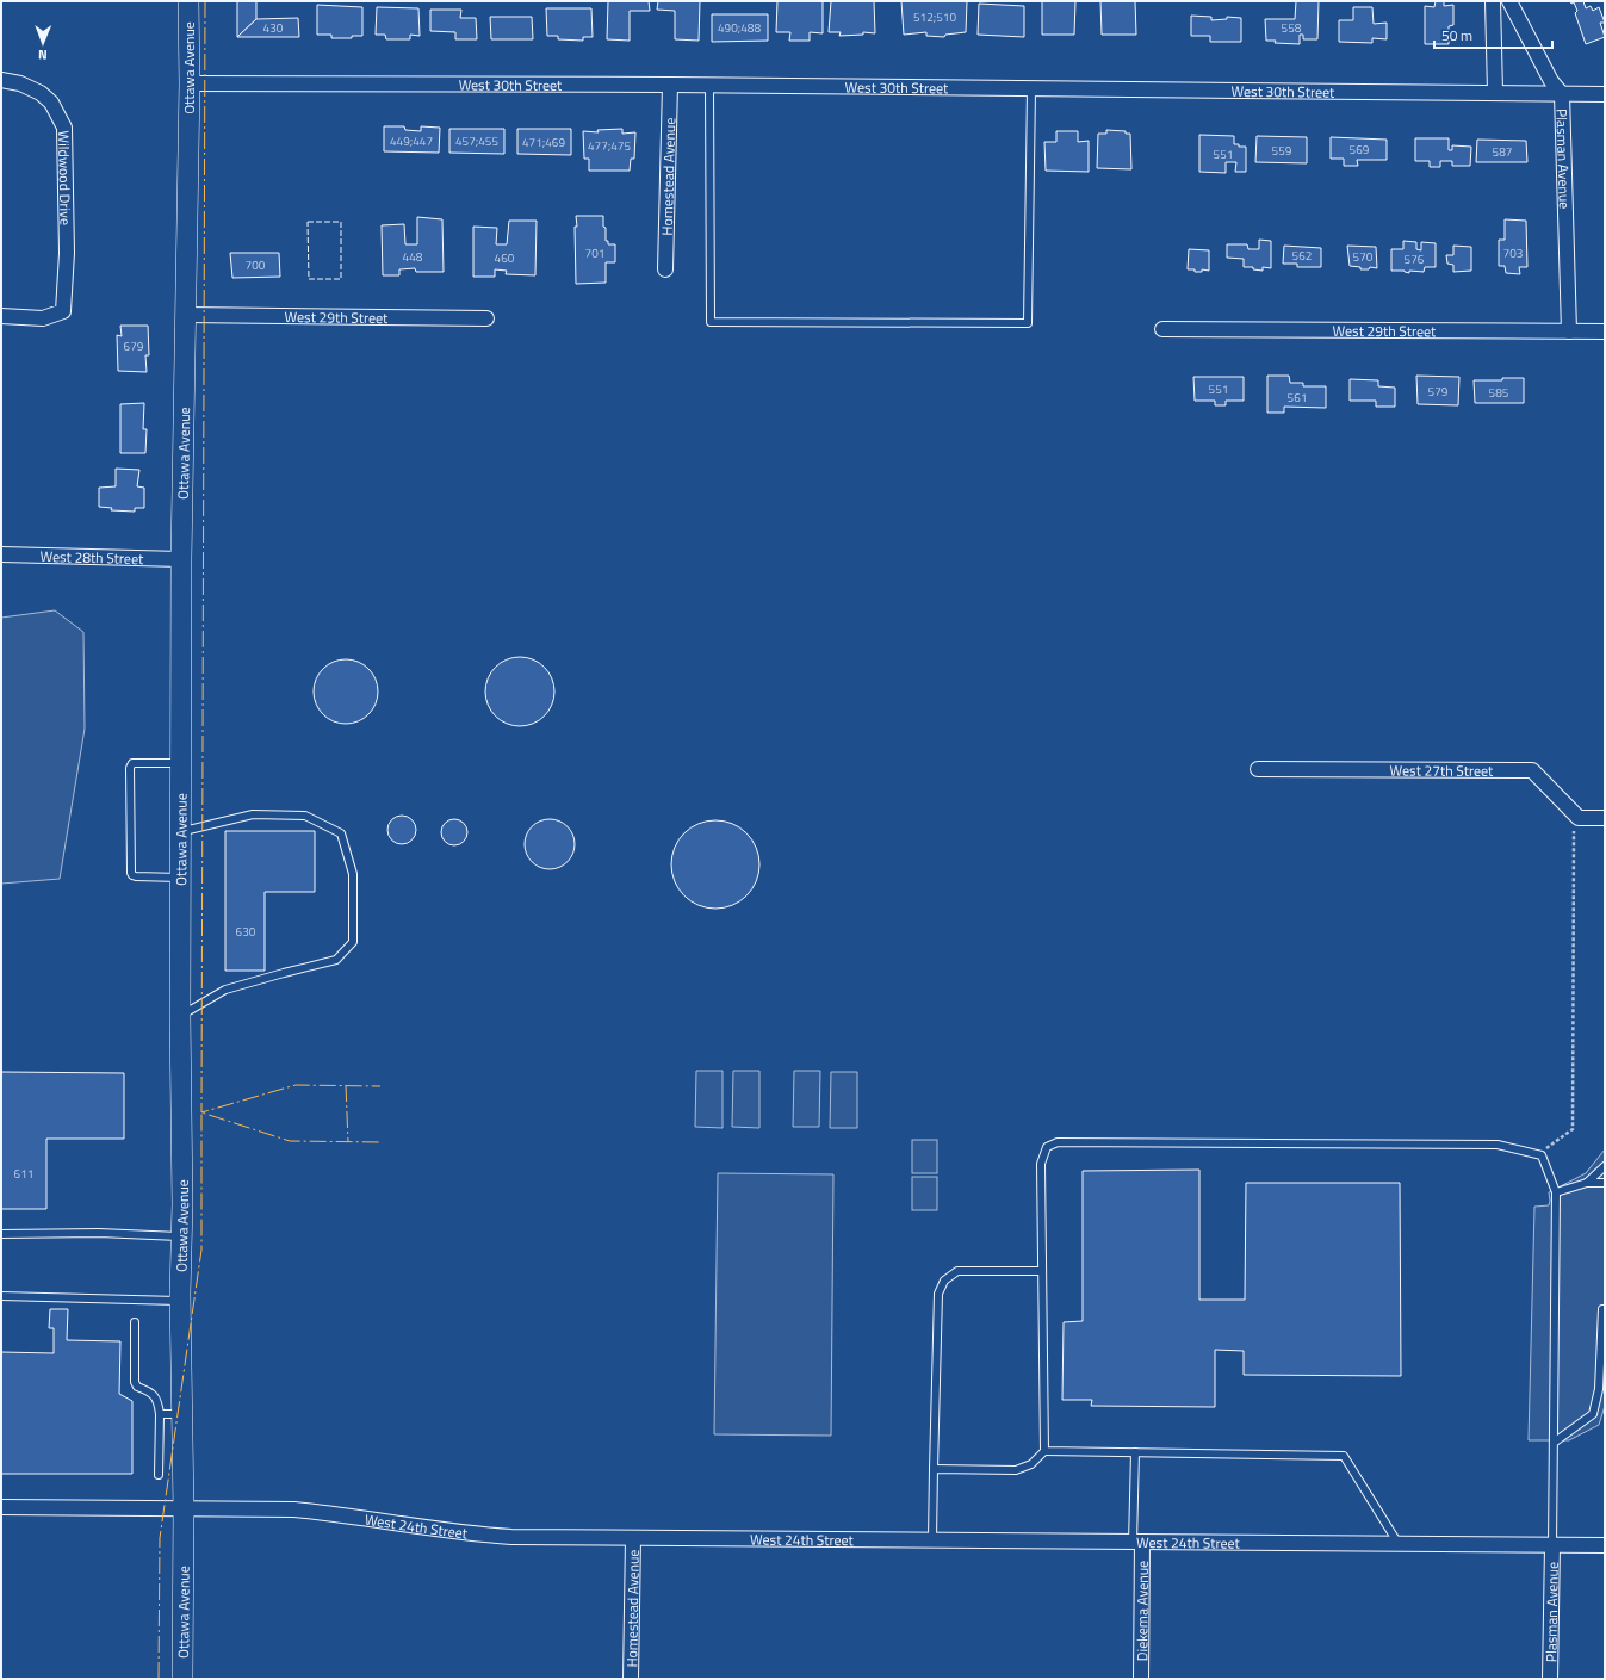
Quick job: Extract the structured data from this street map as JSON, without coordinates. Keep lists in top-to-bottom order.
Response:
{
  "streets": {
    "street": [
      "Ottawa Avenue",
      "West 30th Street",
      "Plasman Avenue",
      "Homestead Avenue",
      "Wildwood Drive",
      "West 29th Street",
      "West 28th Street",
      "West 27th Street",
      "West 24th Street",
      "Diekema Avenue"
    ]
  },
  "crossings": [
    ["Ottawa Avenue", "West 30th Street"],
    ["Ottawa Avenue", "West 29th Street"],
    ["Ottawa Avenue", "West 28th Street"],
    ["Ottawa Avenue", "West 24th Street"],
    ["West 30th Street", "Plasman Avenue"],
    ["West 30th Street", "Homestead Avenue"],
    ["Plasman Avenue", "West 29th Street"],
    ["Plasman Avenue", "West 24th Street"],
    ["Homestead Avenue", "West 24th Street"],
    ["West 24th Street", "Diekema Avenue"]
  ],
  "house_numbers": [
    "512;510",
    "430",
    "490;488",
    "558",
    "449;447",
    "457;455",
    "471;469",
    "477;475",
    "569",
    "559",
    "587",
    "551",
    "701",
    "703",
    "562",
    "448",
    "570",
    "460",
    "576",
    "700",
    "679",
    "551",
    "579",
    "585",
    "561",
    "630",
    "611"
  ],
  "scale_bar": "50 m",
  "north": "bottom"
}
